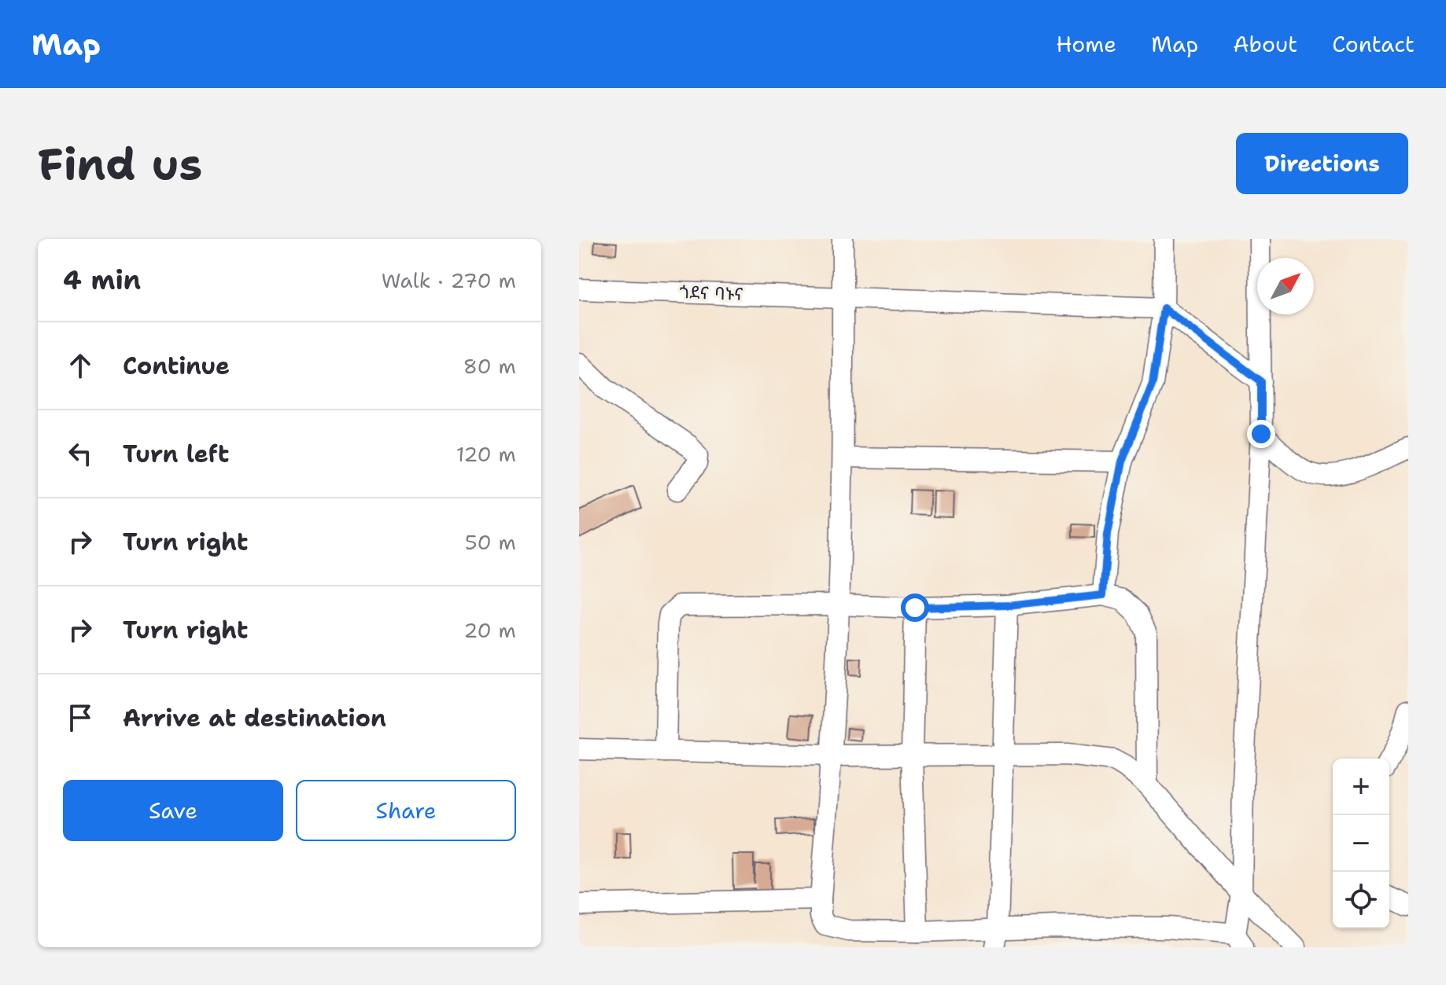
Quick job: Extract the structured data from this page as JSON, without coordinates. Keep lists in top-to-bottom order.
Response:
{
  "streets": {
    "street": ["ጎደና ባኑና"]
  },
  "north": "top right",
  "page": {
    "header": "Map",
    "nav": [
      "Home",
      "Map",
      "About",
      "Contact"
    ],
    "buttons": [
      "Directions",
      ["Save", "Share"]
    ],
    "title": "Find us",
    "heading": ["4 min", "Walk · 270 m"],
    "list": [
      ["Continue", "80 m"],
      ["Turn left", "120 m"],
      ["Turn right", "50 m"],
      ["Turn right", "20 m"],
      "Arrive at destination"
    ],
    "map_buttons": ["+", "−"]
  }
}
